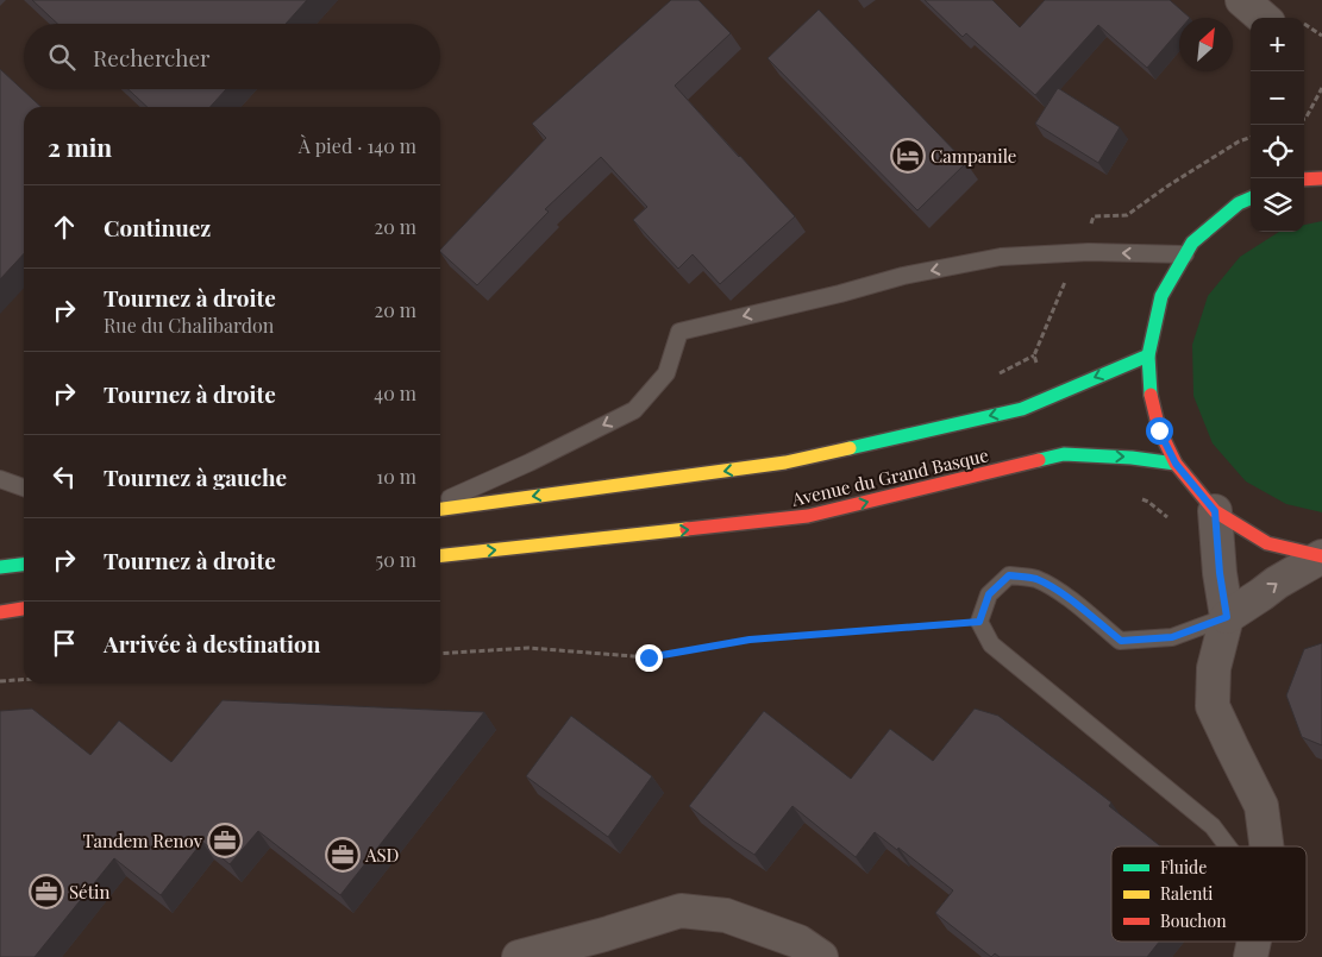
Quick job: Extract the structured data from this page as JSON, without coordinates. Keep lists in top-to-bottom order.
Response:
{
  "streets": {
    "main road": ["Avenue du Grand Basque"]
  },
  "places": {
    "hotel": ["Campanile"],
    "office": ["Tandem Renov", "ASD", "Sétin"]
  },
  "legend": ["Fluide", "Ralenti", "Bouchon"],
  "north": "top right",
  "page": {
    "map_buttons": ["+", "−"],
    "search": "Rechercher",
    "heading": ["2 min", "À pied · 140 m"],
    "list": [
      ["Continuez", "20 m"],
      ["Tournez à droite", "Rue du Chalibardon", "20 m"],
      ["Tournez à droite", "40 m"],
      ["Tournez à gauche", "10 m"],
      ["Tournez à droite", "50 m"],
      "Arrivée à destination"
    ]
  }
}
